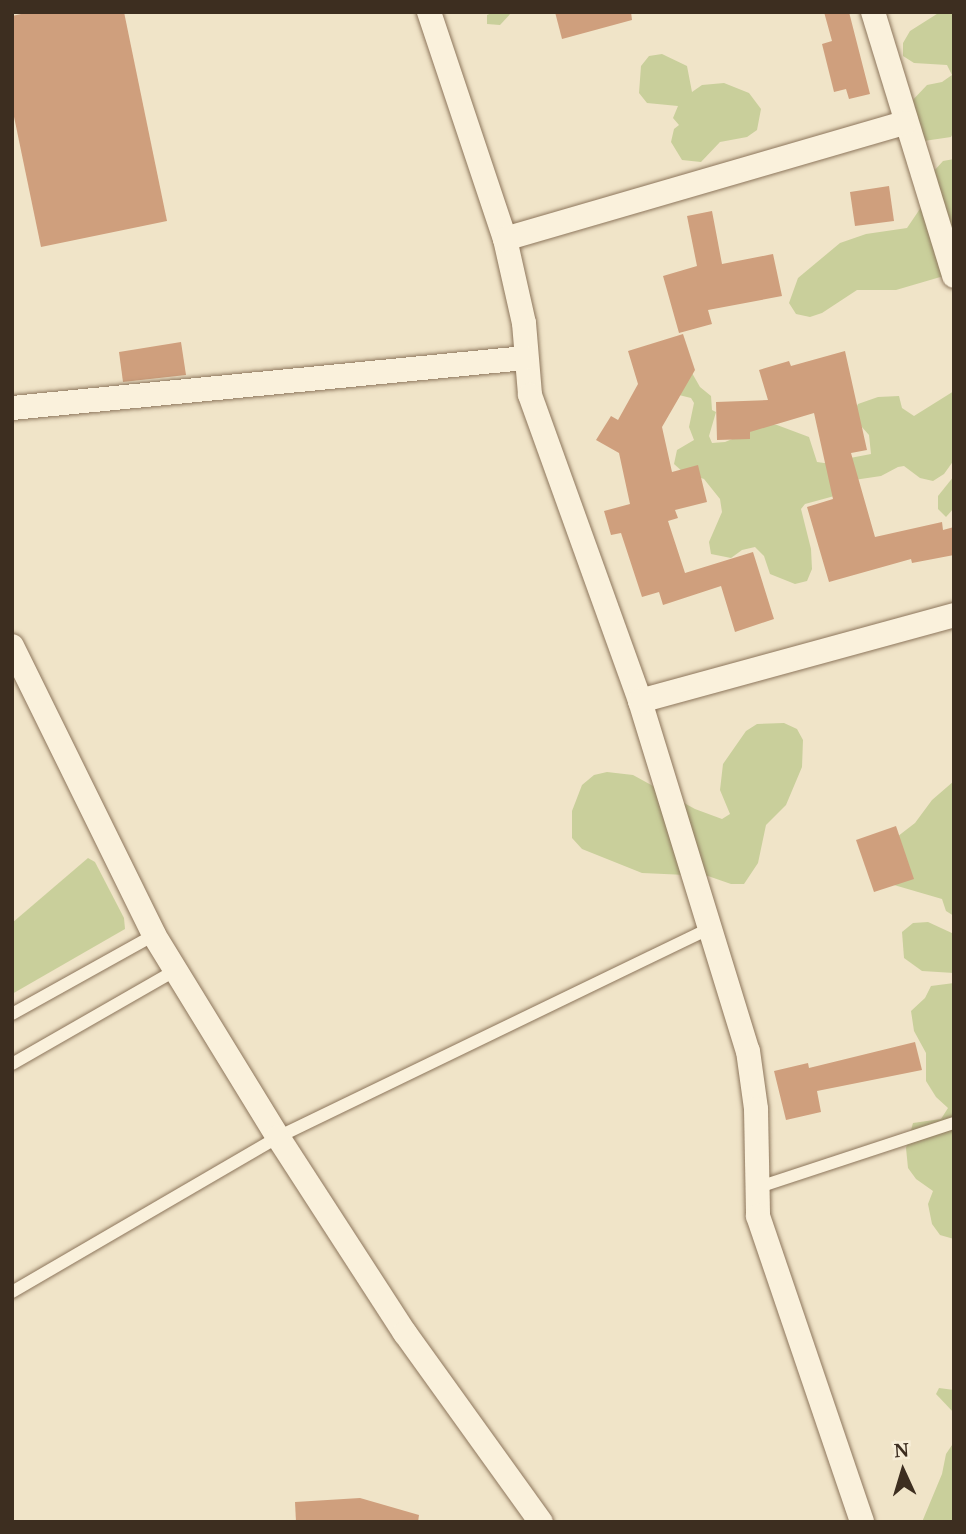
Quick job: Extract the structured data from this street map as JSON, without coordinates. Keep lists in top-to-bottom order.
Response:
{
  "north": "top"
}
